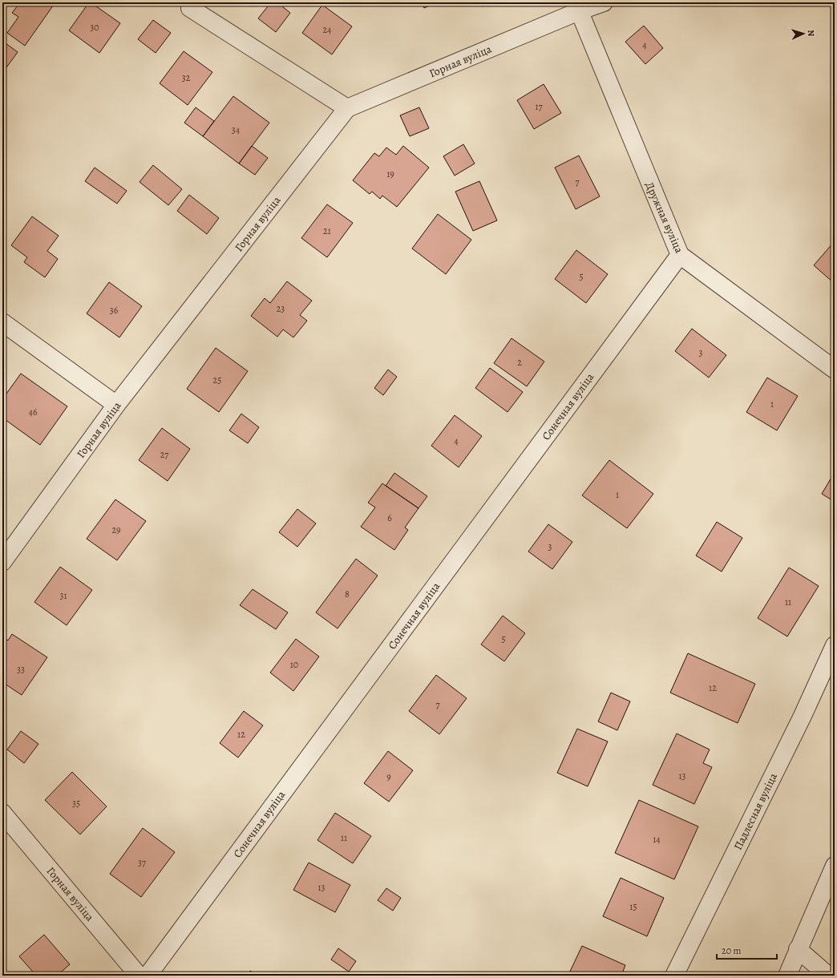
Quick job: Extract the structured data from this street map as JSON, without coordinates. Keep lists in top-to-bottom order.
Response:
{
  "streets": {
    "street": [
      "Горная вуліца",
      "Дружная вуліца",
      "Сонечная вуліца",
      "Падлесная вуліца"
    ]
  },
  "crossings": [
    ["Горная вуліца", "Дружная вуліца"],
    ["Дружная вуліца", "Сонечная вуліца"]
  ],
  "house_numbers": [
    "30",
    "24",
    "4",
    "32",
    "17",
    "34",
    "19",
    "7",
    "21",
    "5",
    "23",
    "36",
    "3",
    "2",
    "25",
    "1",
    "46",
    "4",
    "27",
    "1",
    "6",
    "29",
    "3",
    "8",
    "31",
    "11",
    "5",
    "10",
    "33",
    "12",
    "7",
    "12",
    "13",
    "9",
    "35",
    "11",
    "14",
    "37",
    "13",
    "15"
  ],
  "scale_bar": "20 m",
  "north": "right"
}
